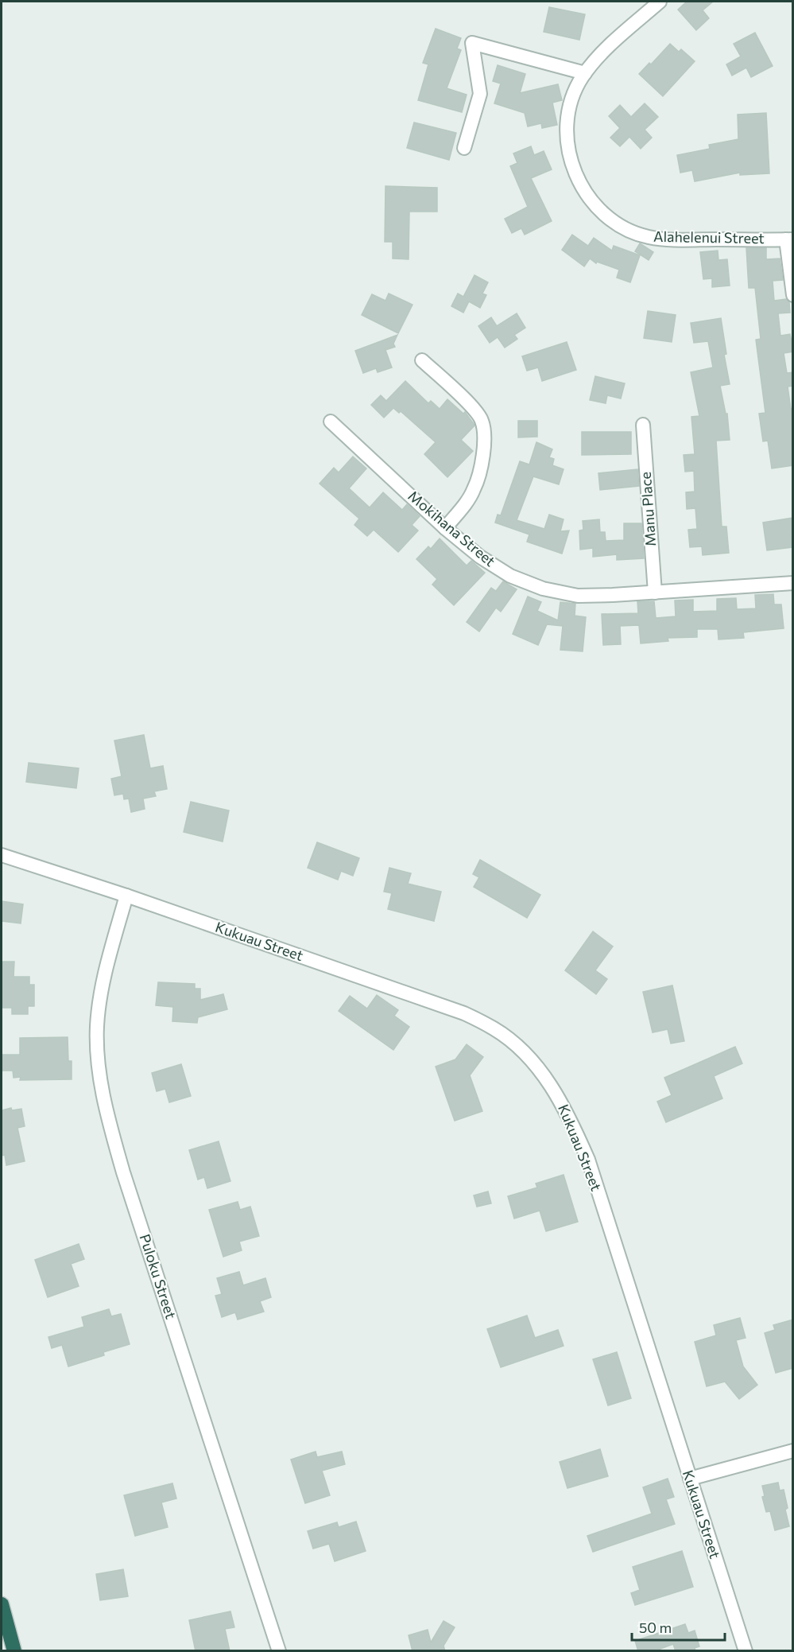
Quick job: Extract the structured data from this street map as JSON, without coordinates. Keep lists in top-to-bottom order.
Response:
{
  "streets": {
    "street": [
      "Alahelenui Street",
      "Manu Place",
      "Mokihana Street",
      "Kukuau Street",
      "Puloku Street"
    ]
  },
  "crossings": [
    ["Manu Place", "Mokihana Street"],
    ["Kukuau Street", "Puloku Street"]
  ],
  "scale_bar": "50 m"
}
